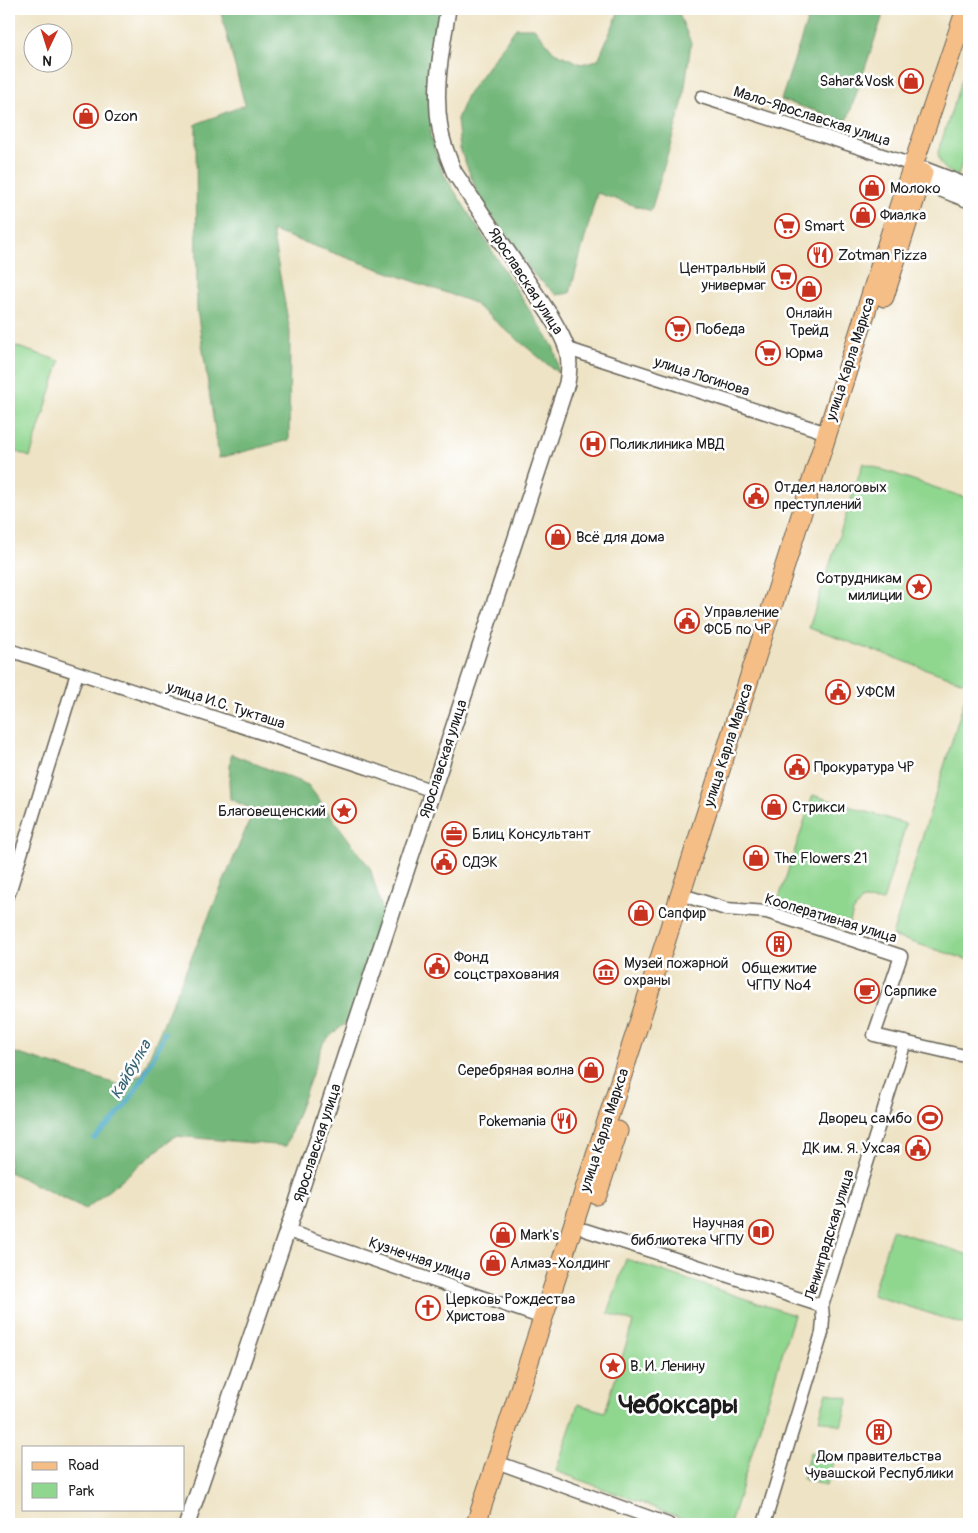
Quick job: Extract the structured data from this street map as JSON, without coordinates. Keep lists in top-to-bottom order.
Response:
{
  "streets": {
    "main road": ["улица Карла Маркса"],
    "street": [
      "Мало-Ярославская улица",
      "Ярославская улица",
      "улица Логинова",
      "улица И.С. Тукташа",
      "Кооперативная улица",
      "Ленинградская улица",
      "Кузнечная улица"
    ]
  },
  "crossings": [
    ["Мало-Ярославская улица", "улица Карла Маркса"],
    ["Ярославская улица", "улица Логинова"],
    ["Ярославская улица", "улица И.С. Тукташа"],
    ["Ярославская улица", "Кузнечная улица"],
    ["улица Карла Маркса", "улица Логинова"],
    ["улица Карла Маркса", "Кооперативная улица"],
    ["улица Карла Маркса", "Кузнечная улица"],
    ["Кооперативная улица", "Ленинградская улица"]
  ],
  "districts": ["Чебоксары"],
  "water": ["Кайбулка"],
  "places": {
    "shop": [
      "Sahar&Vosk",
      "Ozon",
      "Молоко",
      "Фиалка",
      "Онлайн Трейд",
      "Всё для дома",
      "Стрикси",
      "The Flowers 21",
      "Сапфир",
      "Серебряная волна",
      "Mark's",
      "Алмаз-Холдинг"
    ],
    "supermarket": [
      "Smart",
      "Центральный универмаг",
      "Победа",
      "Юрма"
    ],
    "restaurant": ["Zotman Pizza", "Pokemania"],
    "hospital": ["Поликлиника МВД"],
    "public building": [
      "Отдел налоговых преступлений",
      "Управление ФСБ по ЧР",
      "УФСМ",
      "Прокуратура ЧР",
      "СДЭК",
      "Фонд соцстрахования",
      "ДК им. Я. Ухсая"
    ],
    "place": ["Сотрудникам милиции", "Благовещенский", "В. И. Ленину"],
    "office": ["Блиц Консультант"],
    "building": ["Общежитие ЧГПУ №4", "Дом правительства Чувашской Республики"],
    "museum": ["Музей пожарной охраны"],
    "cafe": ["Сарпике"],
    "sports": ["Дворец самбо"],
    "library": ["Научная библиотека ЧГПУ"],
    "church": ["Церковь Рождества Христова"]
  },
  "legend": ["Road", "Park"],
  "north": "bottom"
}
